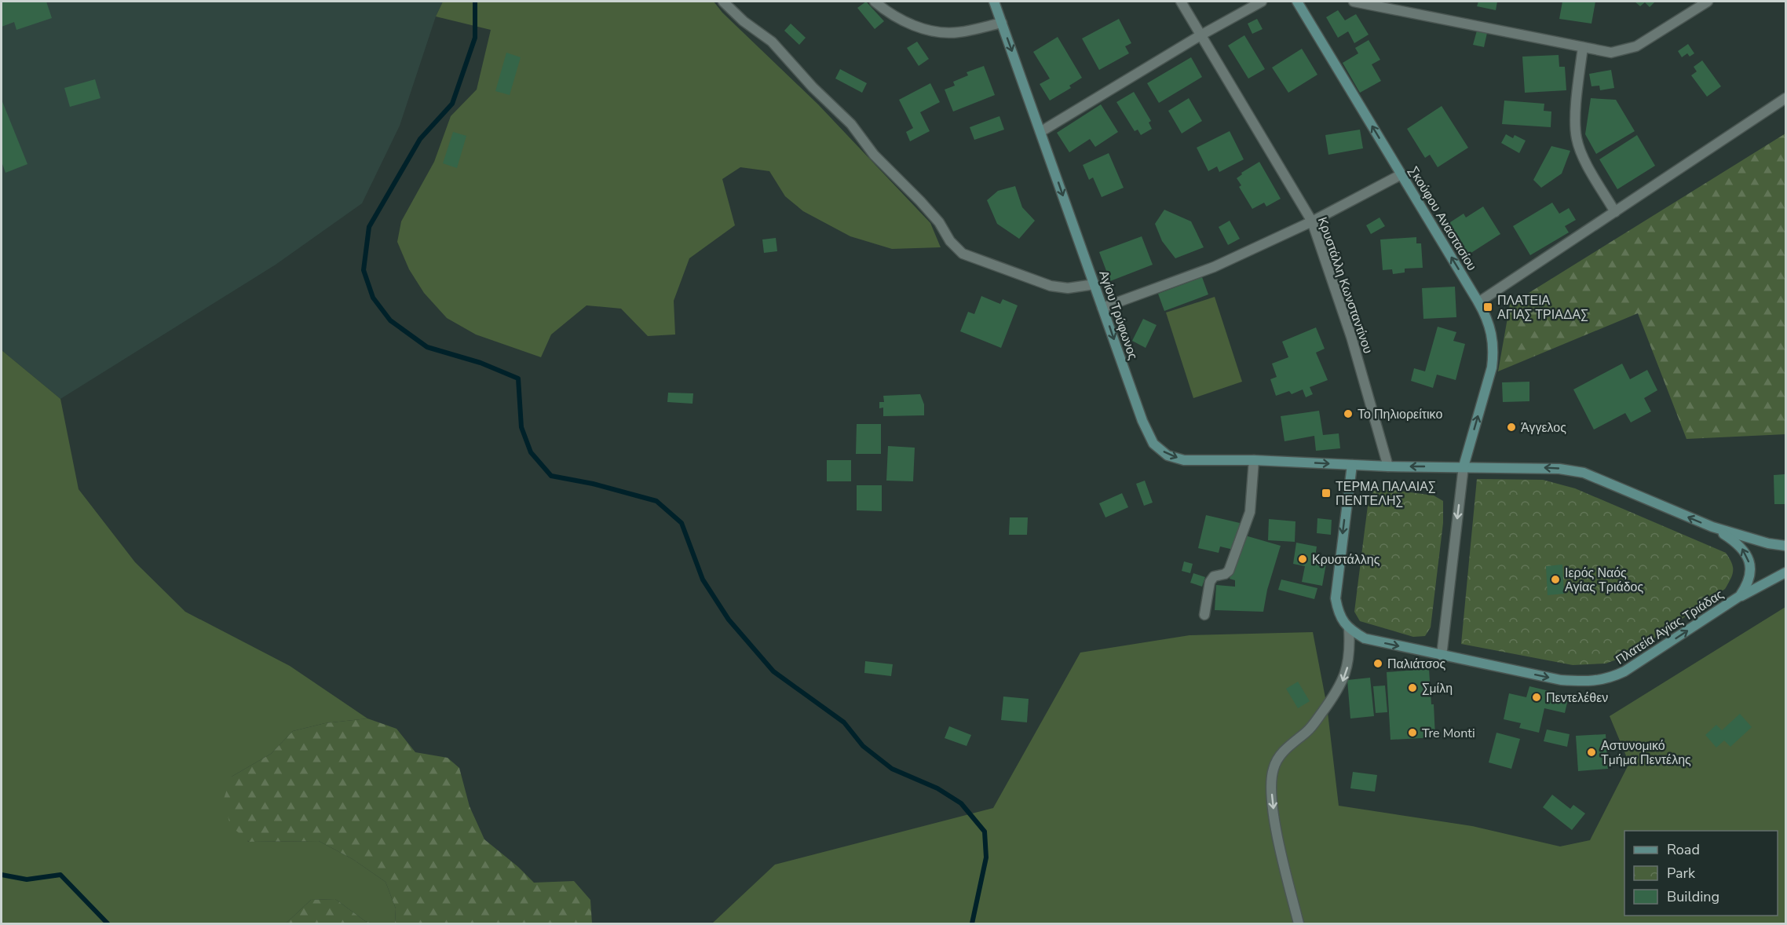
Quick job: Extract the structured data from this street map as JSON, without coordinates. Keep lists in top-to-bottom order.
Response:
{
  "streets": {
    "main road": ["Σκούφου Αναστασίου", "Αγίου Τρύφωνος", "Πλατεία Αγίας Τριάδας"],
    "street": ["Κρυστάλλη Κωνσταντίνου"]
  },
  "crossings": [
    ["Σκούφου Αναστασίου", "Πλατεία Αγίας Τριάδας"],
    ["Κρυστάλλη Κωνσταντίνου", "Πλατεία Αγίας Τριάδας"],
    ["Αγίου Τρύφωνος", "Πλατεία Αγίας Τριάδας"]
  ],
  "one_way": ["Σκούφου Αναστασίου", "Αγίου Τρύφωνος"],
  "places": {
    "transit": ["ΠΛΑΤΕΙΑ ΑΓΙΑΣ ΤΡΙΑΔΑΣ", "ΤΕΡΜΑ ΠΑΛΑΙΑΣ ΠΕΝΤΕΛΗΣ"],
    "other": [
      "Το Πηλιορείτικο",
      "Άγγελος",
      "Κρυστάλλης",
      "Ιερός Ναός Αγίας Τριάδος",
      "Παλιάτσος",
      "Σμίλη",
      "Πεντελέθεν",
      "Tre Monti",
      "Αστυνομικό Τμήμα Πεντέλης"
    ]
  },
  "legend": ["Road", "Park", "Building"]
}
